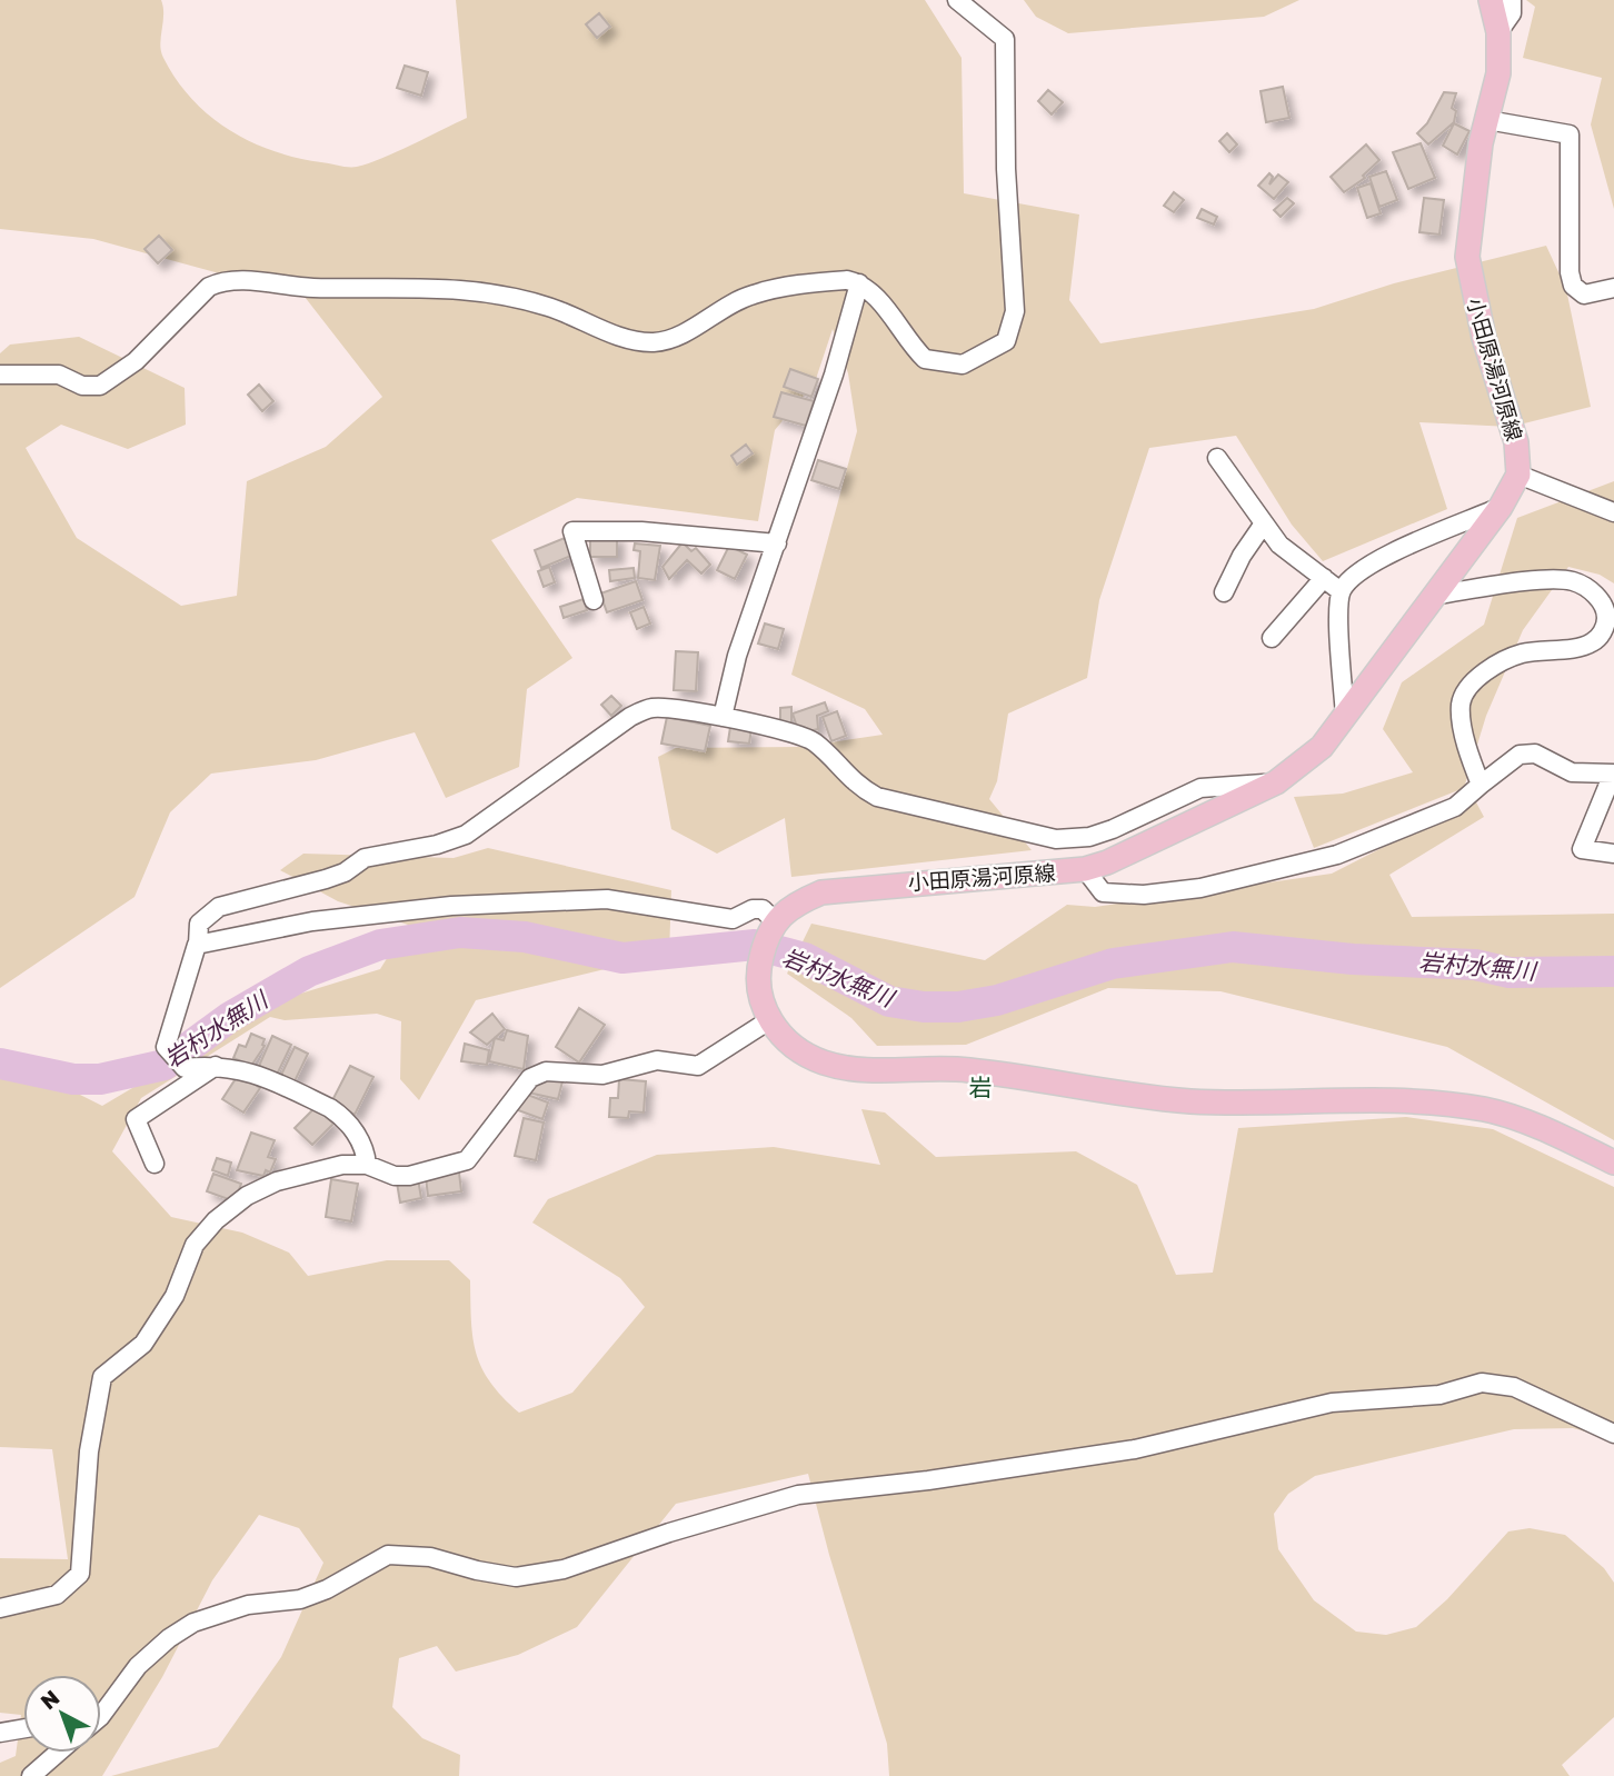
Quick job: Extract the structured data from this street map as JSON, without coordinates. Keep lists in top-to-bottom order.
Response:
{
  "streets": {
    "main road": ["小田原湯河原線"]
  },
  "districts": ["岩"],
  "water": ["岩村水無川"],
  "north": "top left"
}
